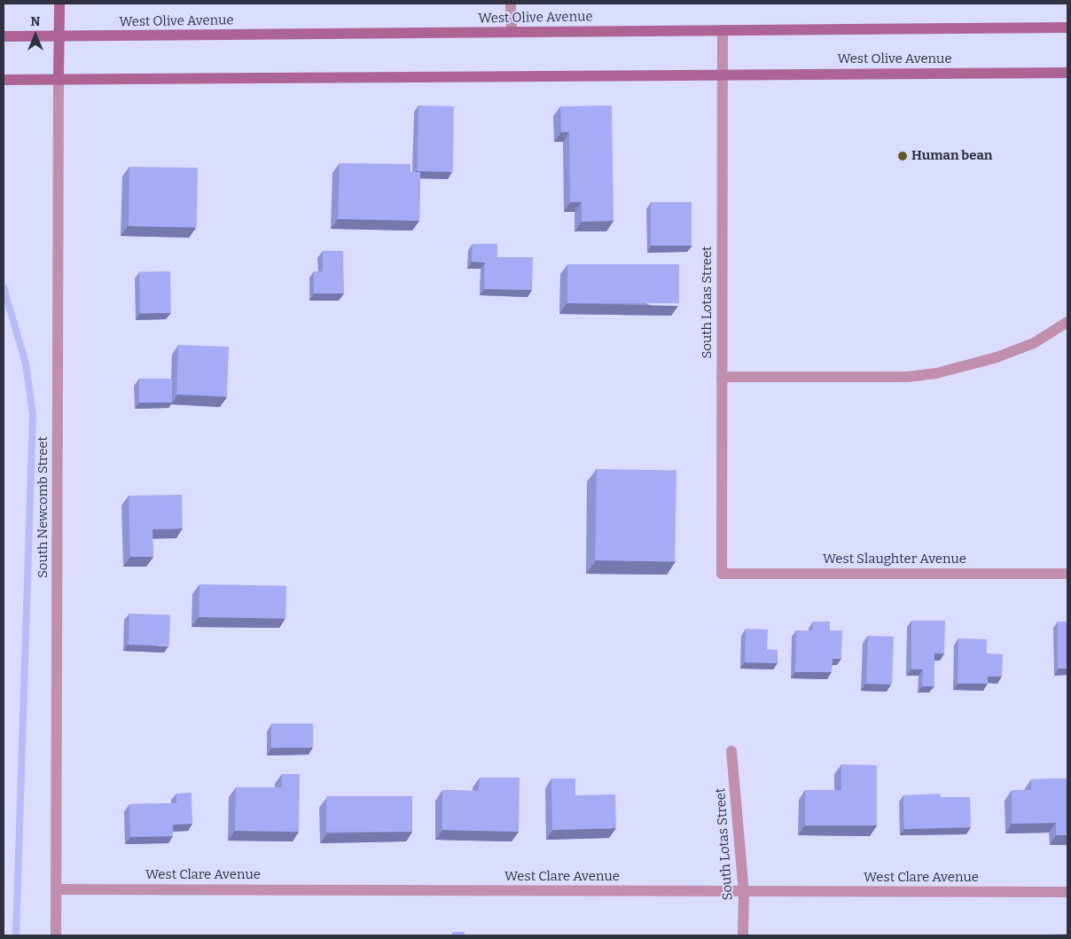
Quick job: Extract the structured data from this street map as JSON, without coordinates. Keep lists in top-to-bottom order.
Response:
{
  "streets": {
    "main road": ["West Olive Avenue"],
    "street": [
      "South Lotas Street",
      "South Newcomb Street",
      "West Slaughter Avenue",
      "West Clare Avenue"
    ]
  },
  "crossings": [
    ["West Olive Avenue", "South Lotas Street"],
    ["West Olive Avenue", "South Newcomb Street"],
    ["South Lotas Street", "West Slaughter Avenue"],
    ["South Lotas Street", "West Clare Avenue"],
    ["South Newcomb Street", "West Clare Avenue"]
  ],
  "places": ["Human bean"],
  "north": "top"
}
